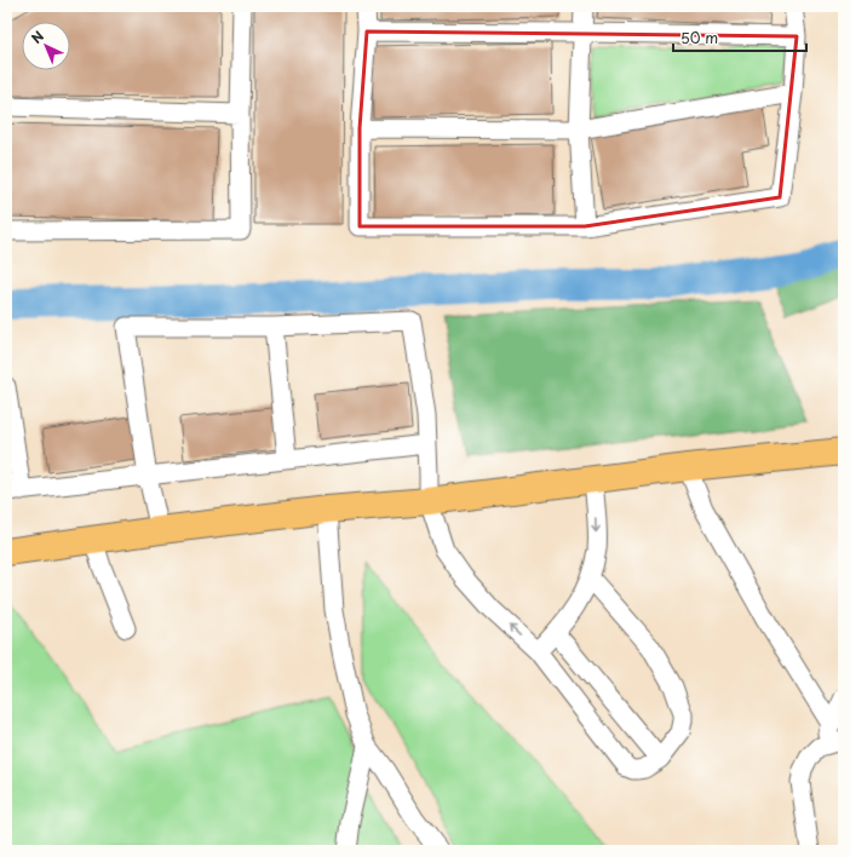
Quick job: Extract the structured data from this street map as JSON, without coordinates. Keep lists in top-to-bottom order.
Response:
{
  "scale_bar": "50 m",
  "north": "top left"
}
